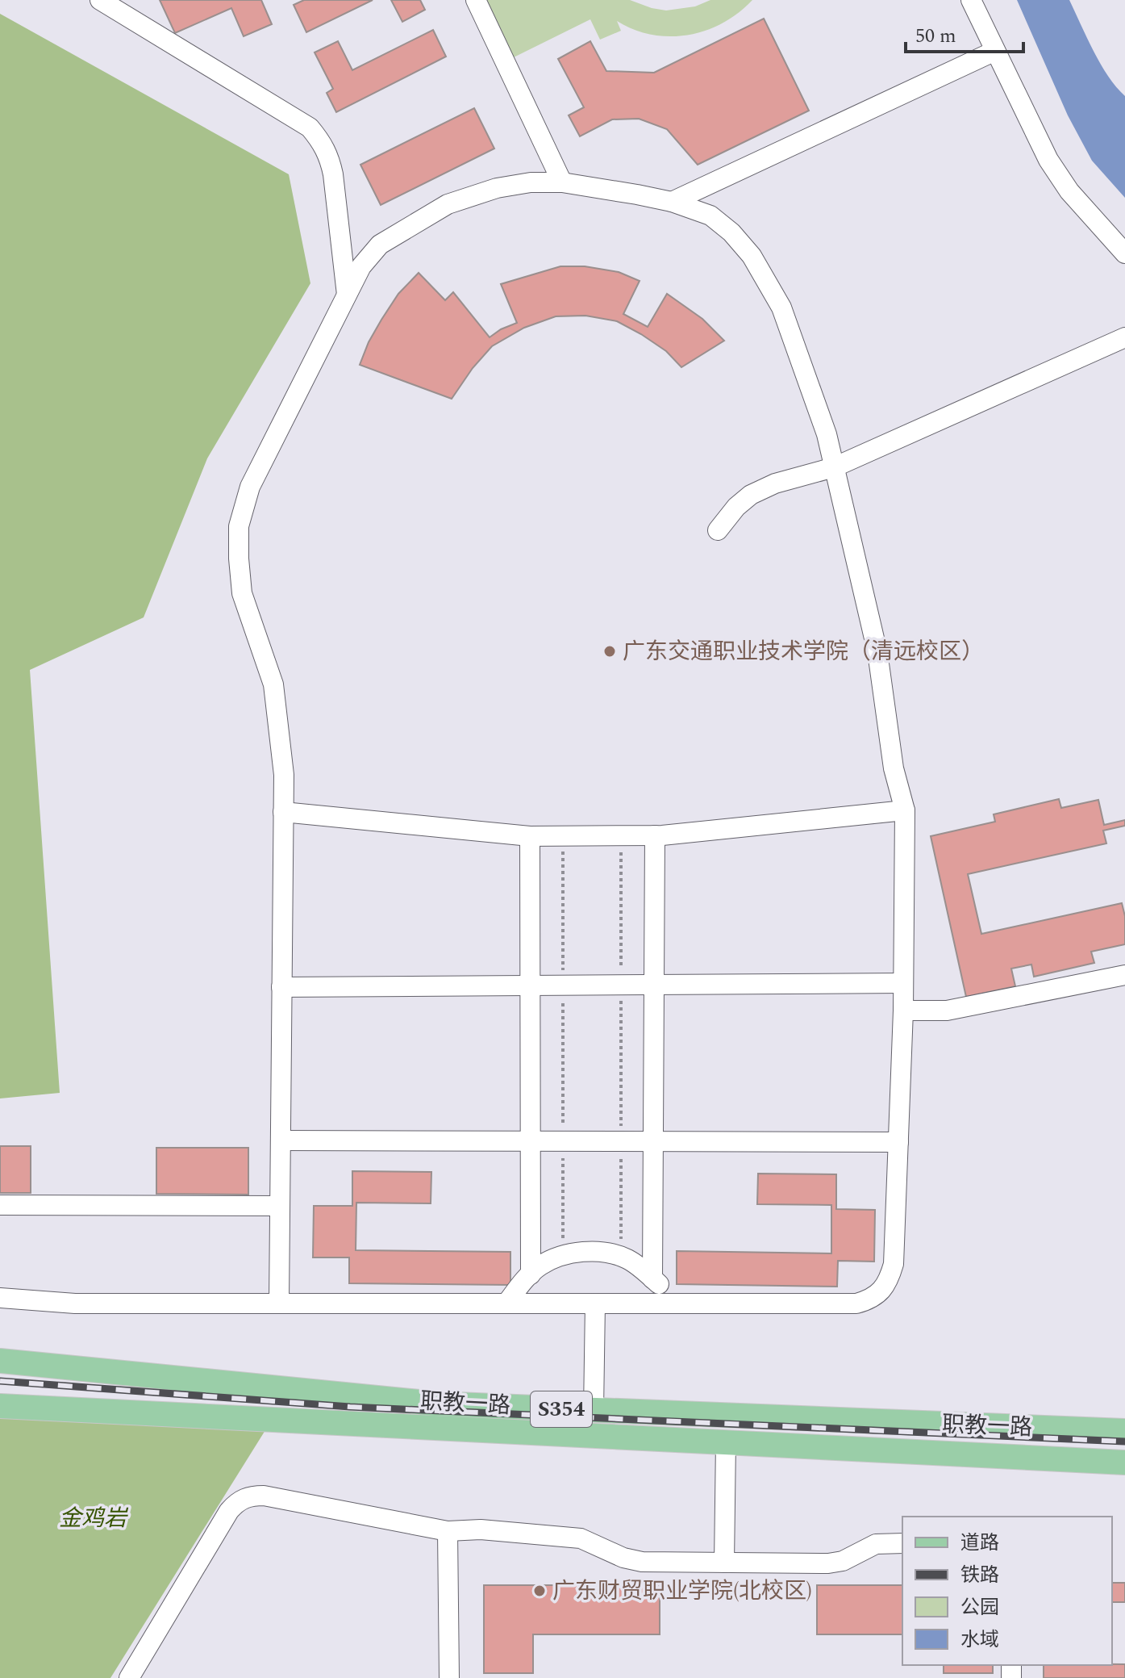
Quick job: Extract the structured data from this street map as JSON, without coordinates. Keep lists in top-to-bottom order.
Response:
{
  "streets": {
    "main road": ["职教一路", "S354"]
  },
  "parks": ["金鸡岩"],
  "places": ["广东交通职业技术学院（清远校区）", "广东财贸职业学院(北校区)"],
  "legend": [
    "道路",
    "铁路",
    "公园",
    "水域"
  ],
  "scale_bar": "50 m"
}
